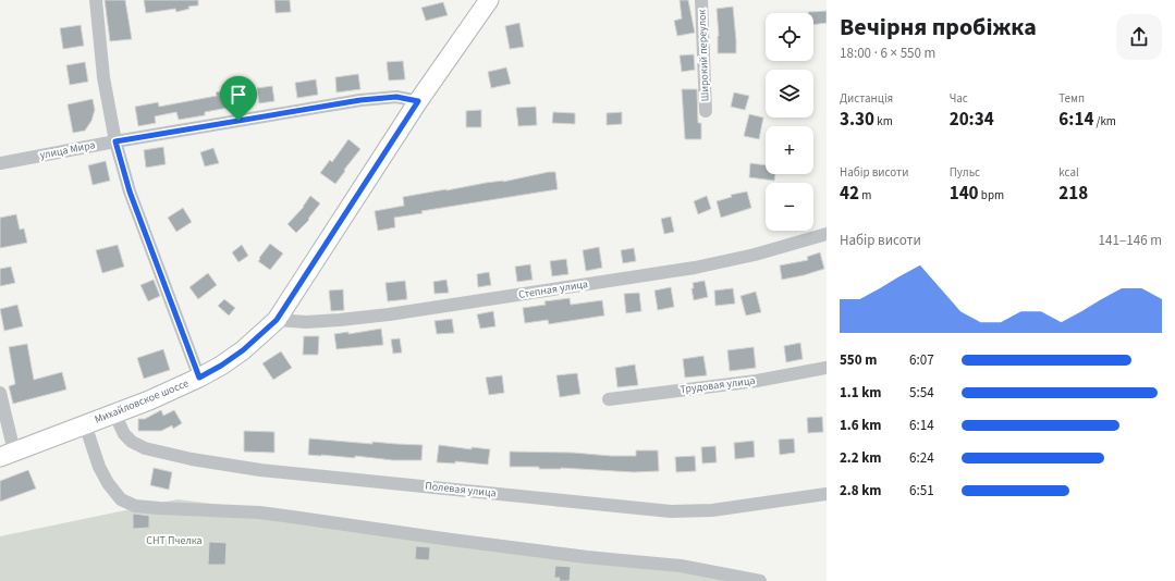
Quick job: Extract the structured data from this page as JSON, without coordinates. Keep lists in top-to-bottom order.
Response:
{
  "streets": {
    "main road": ["Михайловское шоссе"],
    "street": [
      "Широкий переулок",
      "улица Мира",
      "Степная улица",
      "Трудовая улица",
      "Полевая улица"
    ]
  },
  "crossings": [
    ["улица Мира", "Михайловское шоссе"],
    ["Степная улица", "Михайловское шоссе"],
    ["Михайловское шоссе", "Полевая улица"]
  ],
  "parks": ["СНТ Пчелка"],
  "page": {
    "heading": ["Вечірня пробіжка", "18:00 · 6 × 550 m"],
    "map_buttons": ["+", "−"],
    "stats": [
      ["Дистанція", "3.30 km"],
      ["Час", "20:34"],
      ["Темп", "6:14 /km"],
      ["Набір висоти", "42 m"],
      ["Пульс", "140 bpm"],
      ["kcal", "218"]
    ],
    "chart": ["Набір висоти", "141–146 m"],
    "list": [
      {
        "name": "550 m",
        "note": "6:07"
      },
      {
        "name": "1.1 km",
        "note": "5:54"
      },
      {
        "name": "1.6 km",
        "note": "6:14"
      },
      {
        "name": "2.2 km",
        "note": "6:24"
      },
      {
        "name": "2.8 km",
        "note": "6:51"
      }
    ]
  }
}
